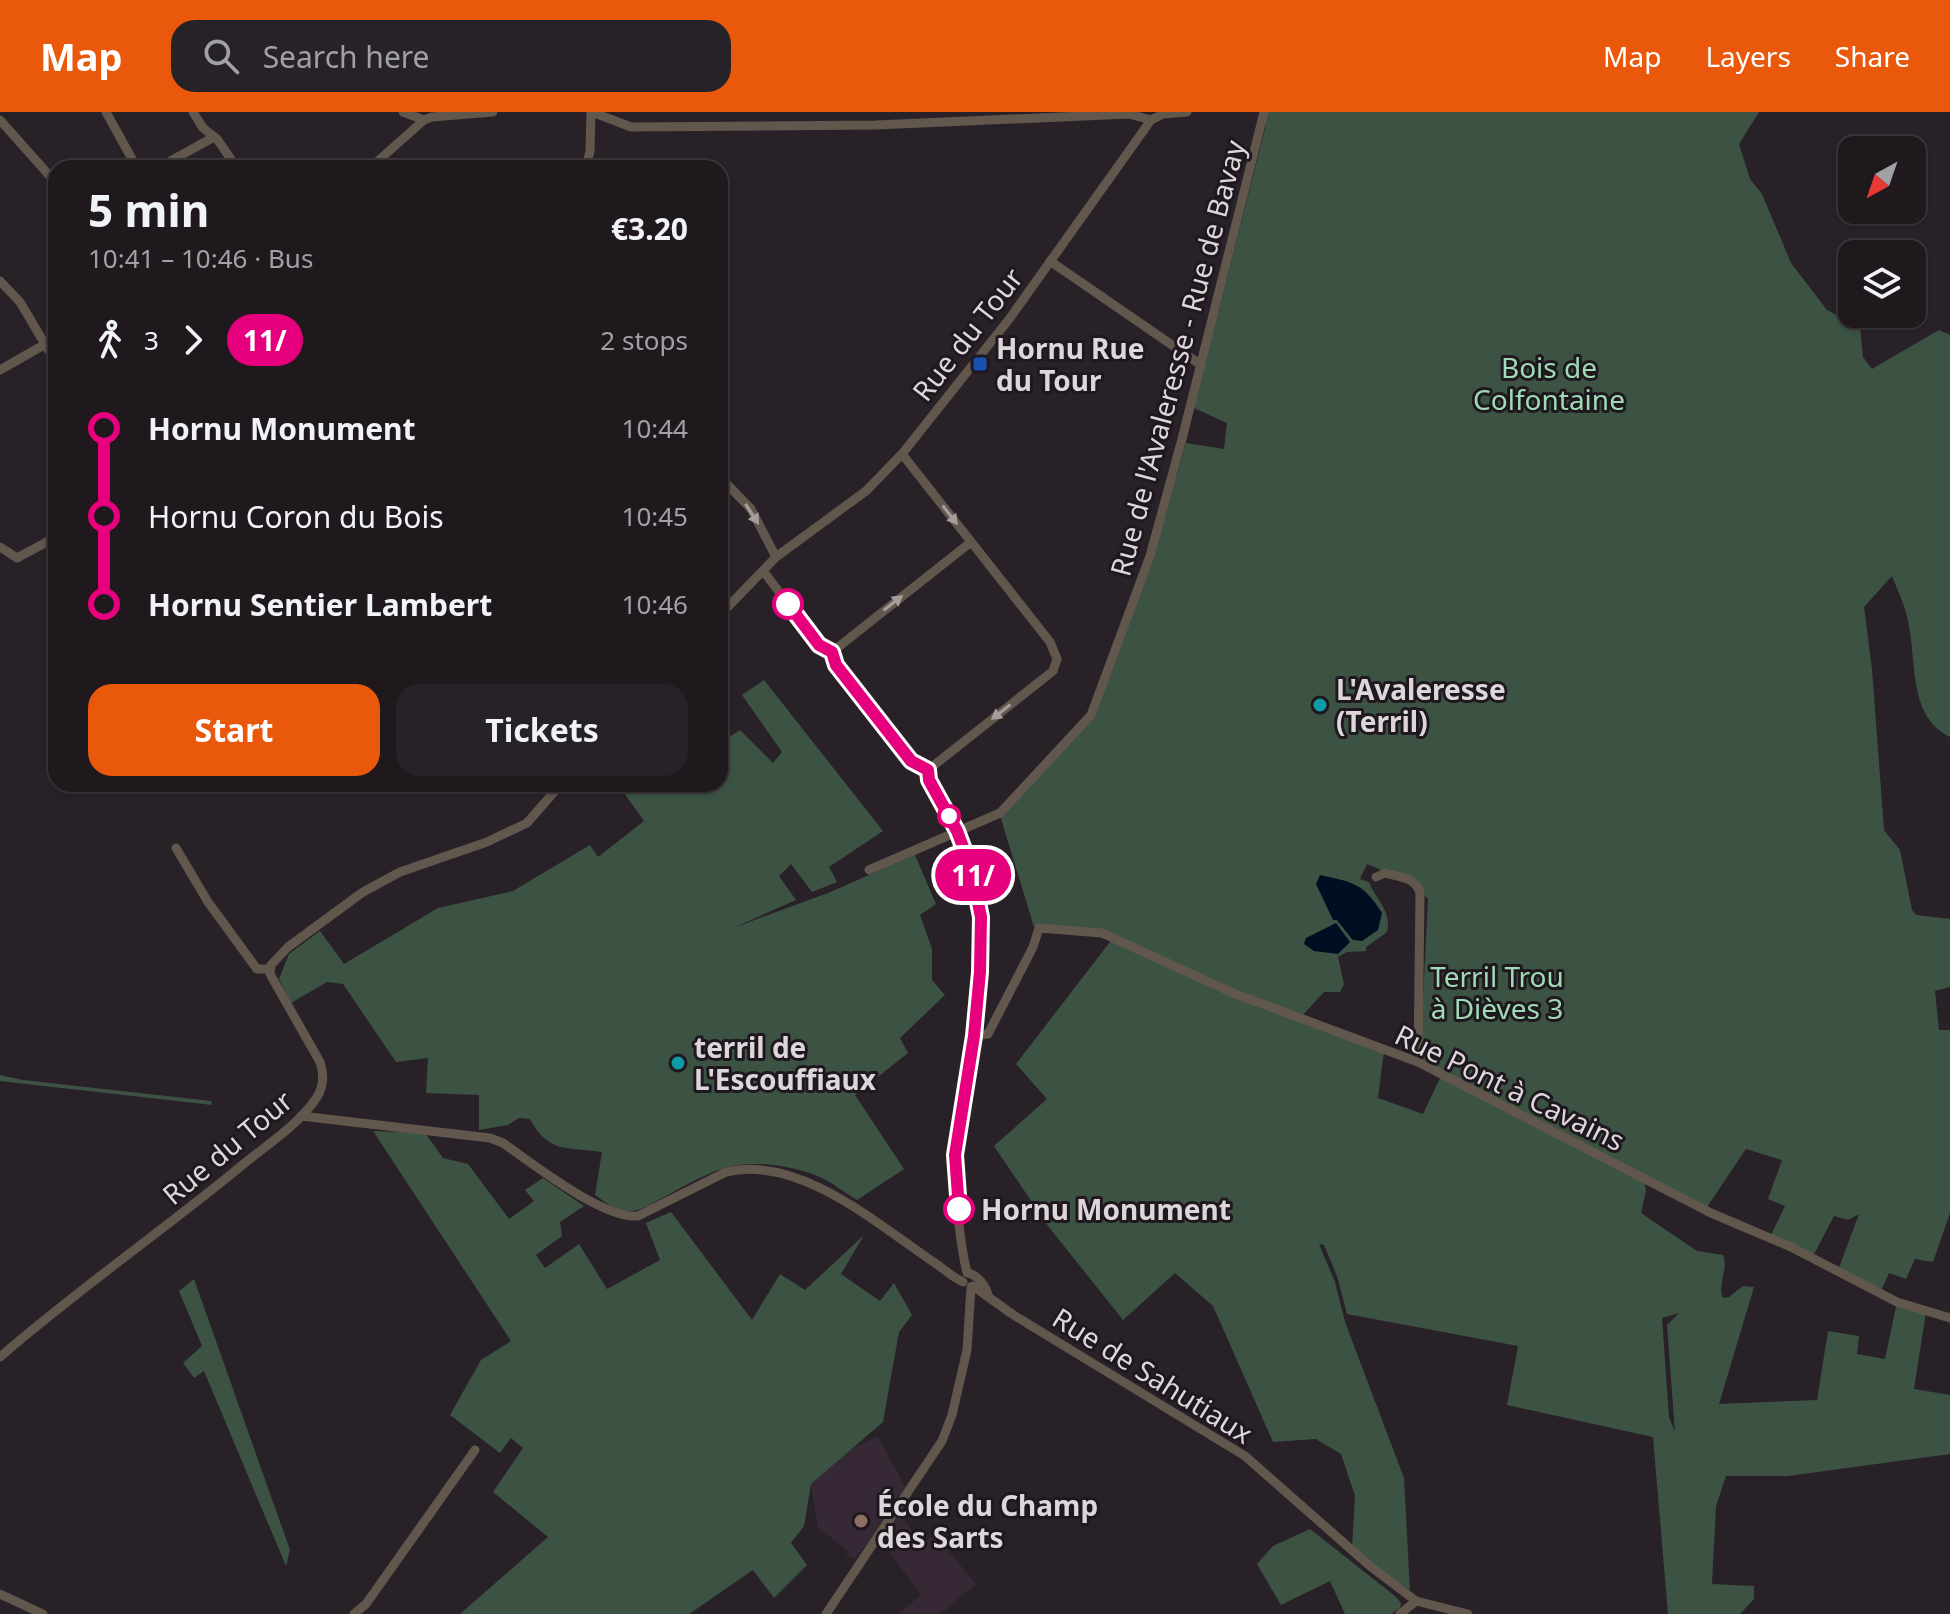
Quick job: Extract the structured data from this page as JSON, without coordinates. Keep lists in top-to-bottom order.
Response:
{
  "streets": {
    "street": [
      "Rue du Tour",
      "Rue de l'Avaleresse - Rue de Bavay",
      "Rue Pont à Cavains",
      "Rue de Sahutiaux"
    ]
  },
  "parks": ["Bois de Colfontaine", "Terril Trou à Dièves 3"],
  "places": {
    "transit": ["Hornu Rue du Tour"],
    "other": [
      "L'Avaleresse (Terril)",
      "terril de L'Escouffiaux",
      "Hornu Monument",
      "École du Champ des Sarts"
    ]
  },
  "lines": ["bus line 11/"],
  "north": "bottom left",
  "page": {
    "header": "Map",
    "search": "Search here",
    "nav": ["Map", "Layers", "Share"],
    "on_map": "11/",
    "heading": ["5 min", "10:41 – 10:46 · Bus", "€3.20"],
    "legs": ["3", "11/", "2 stops"],
    "list": [
      {
        "name": "Hornu Monument",
        "value": "10:44"
      },
      {
        "name": "Hornu Coron du Bois",
        "value": "10:45"
      },
      {
        "name": "Hornu Sentier Lambert",
        "value": "10:46"
      }
    ],
    "buttons": ["Start", "Tickets"]
  }
}
